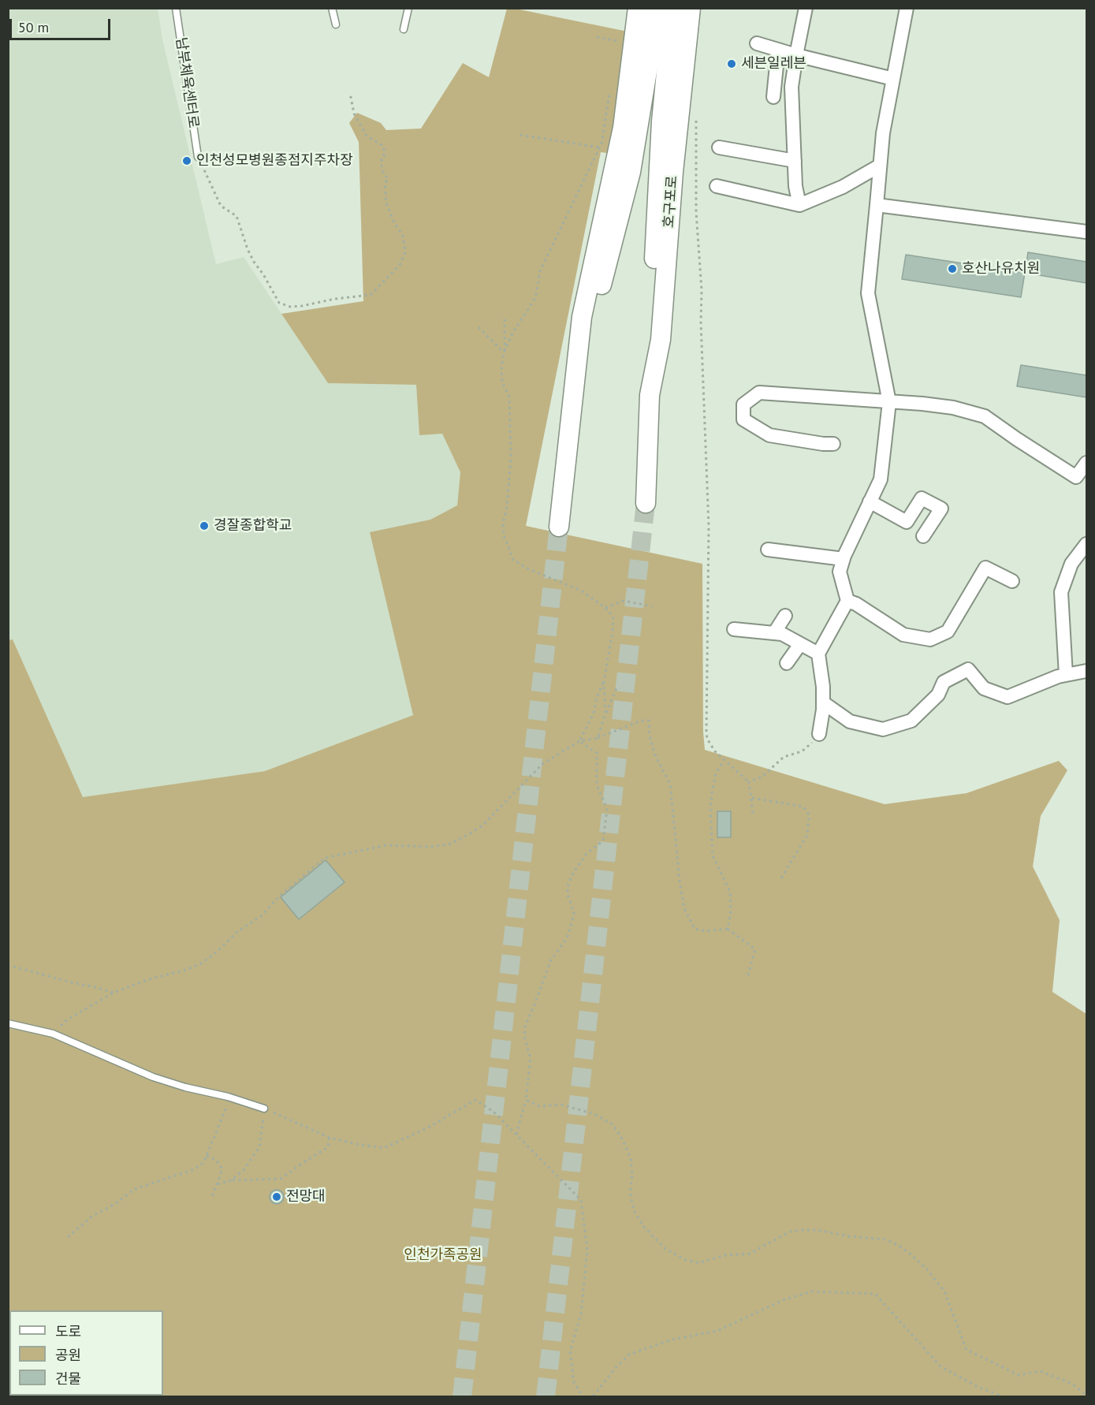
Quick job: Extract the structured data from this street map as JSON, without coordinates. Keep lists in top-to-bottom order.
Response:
{
  "streets": {
    "main road": ["호구포로"],
    "lane": ["남부체육센터로"]
  },
  "parks": ["인천가족공원"],
  "places": [
    "세븐일레븐",
    "인천성모병원종점지주차장",
    "호산나유치원",
    "경잘종합학교",
    "전망대"
  ],
  "legend": ["도로", "공원", "건물"],
  "scale_bar": "50 m"
}
